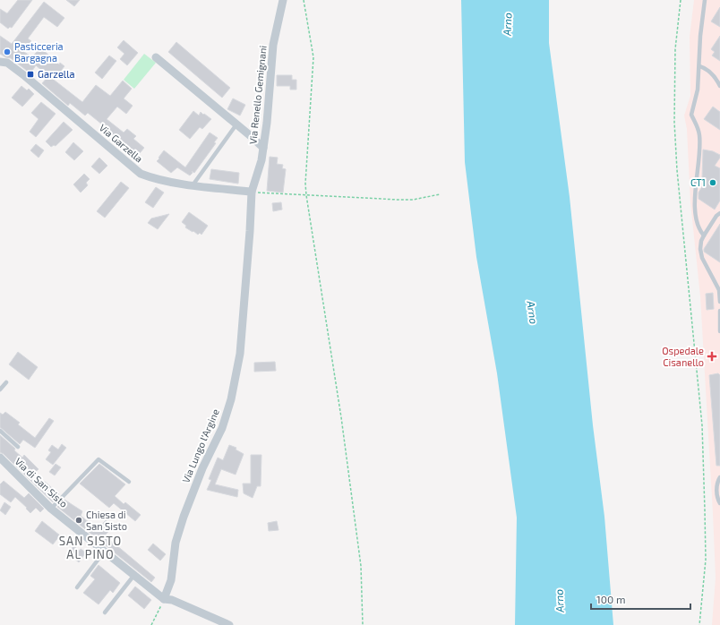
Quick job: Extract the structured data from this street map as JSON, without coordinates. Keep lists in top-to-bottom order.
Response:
{
  "streets": {
    "street": [
      "Via Renello Gemignani",
      "Via Garzella",
      "Via Lungo l'Argine",
      "Via di San Sisto"
    ]
  },
  "crossings": [
    ["Via Renello Gemignani", "Via Garzella"],
    ["Via Renello Gemignani", "Via Lungo l'Argine"],
    ["Via Garzella", "Via Lungo l'Argine"],
    ["Via Lungo l'Argine", "Via di San Sisto"]
  ],
  "districts": ["SAN SISTO AL PINO"],
  "water": ["Arno"],
  "places": {
    "other": ["Pasticceria Bargagna", "CT1", "Chiesa di San Sisto"],
    "transit": ["Garzella"],
    "health": ["Ospedale Cisanello"]
  },
  "scale_bar": "100 m"
}
